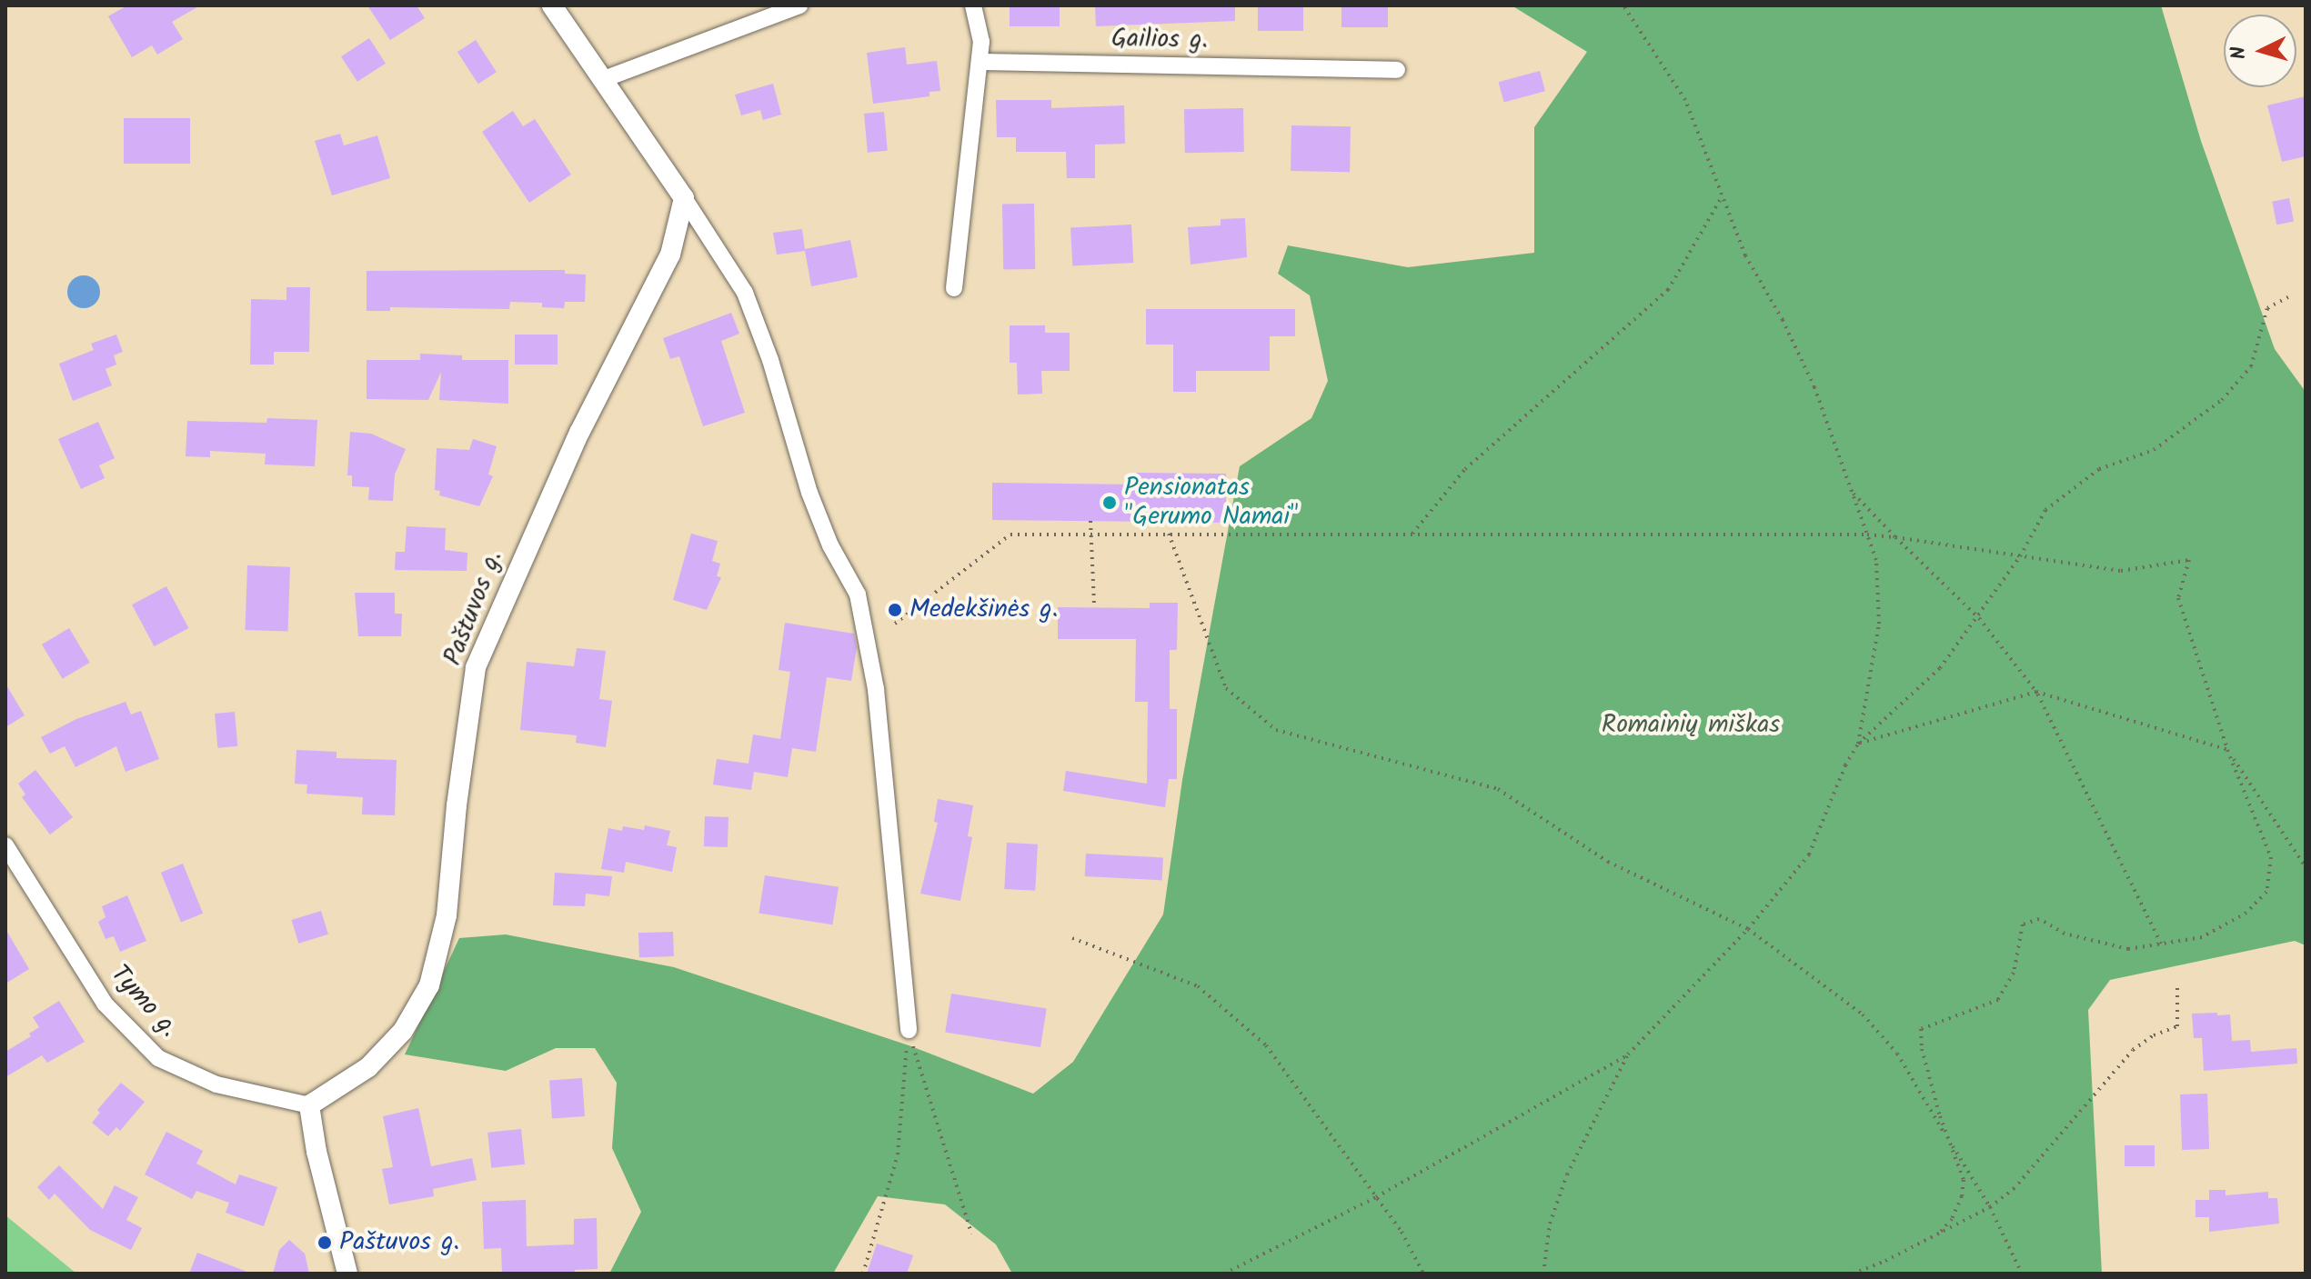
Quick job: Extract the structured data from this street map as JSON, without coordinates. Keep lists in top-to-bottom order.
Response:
{
  "streets": {
    "street": ["Gailios g.", "Paštuvos g.", "Tymo g."]
  },
  "crossings": [
    ["Paštuvos g.", "Tymo g."]
  ],
  "parks": ["Romainių miškas"],
  "places": ["Pensionatas \"Gerumo Namai\"", "Medekšinės g.", "Paštuvos g."],
  "north": "left"
}
